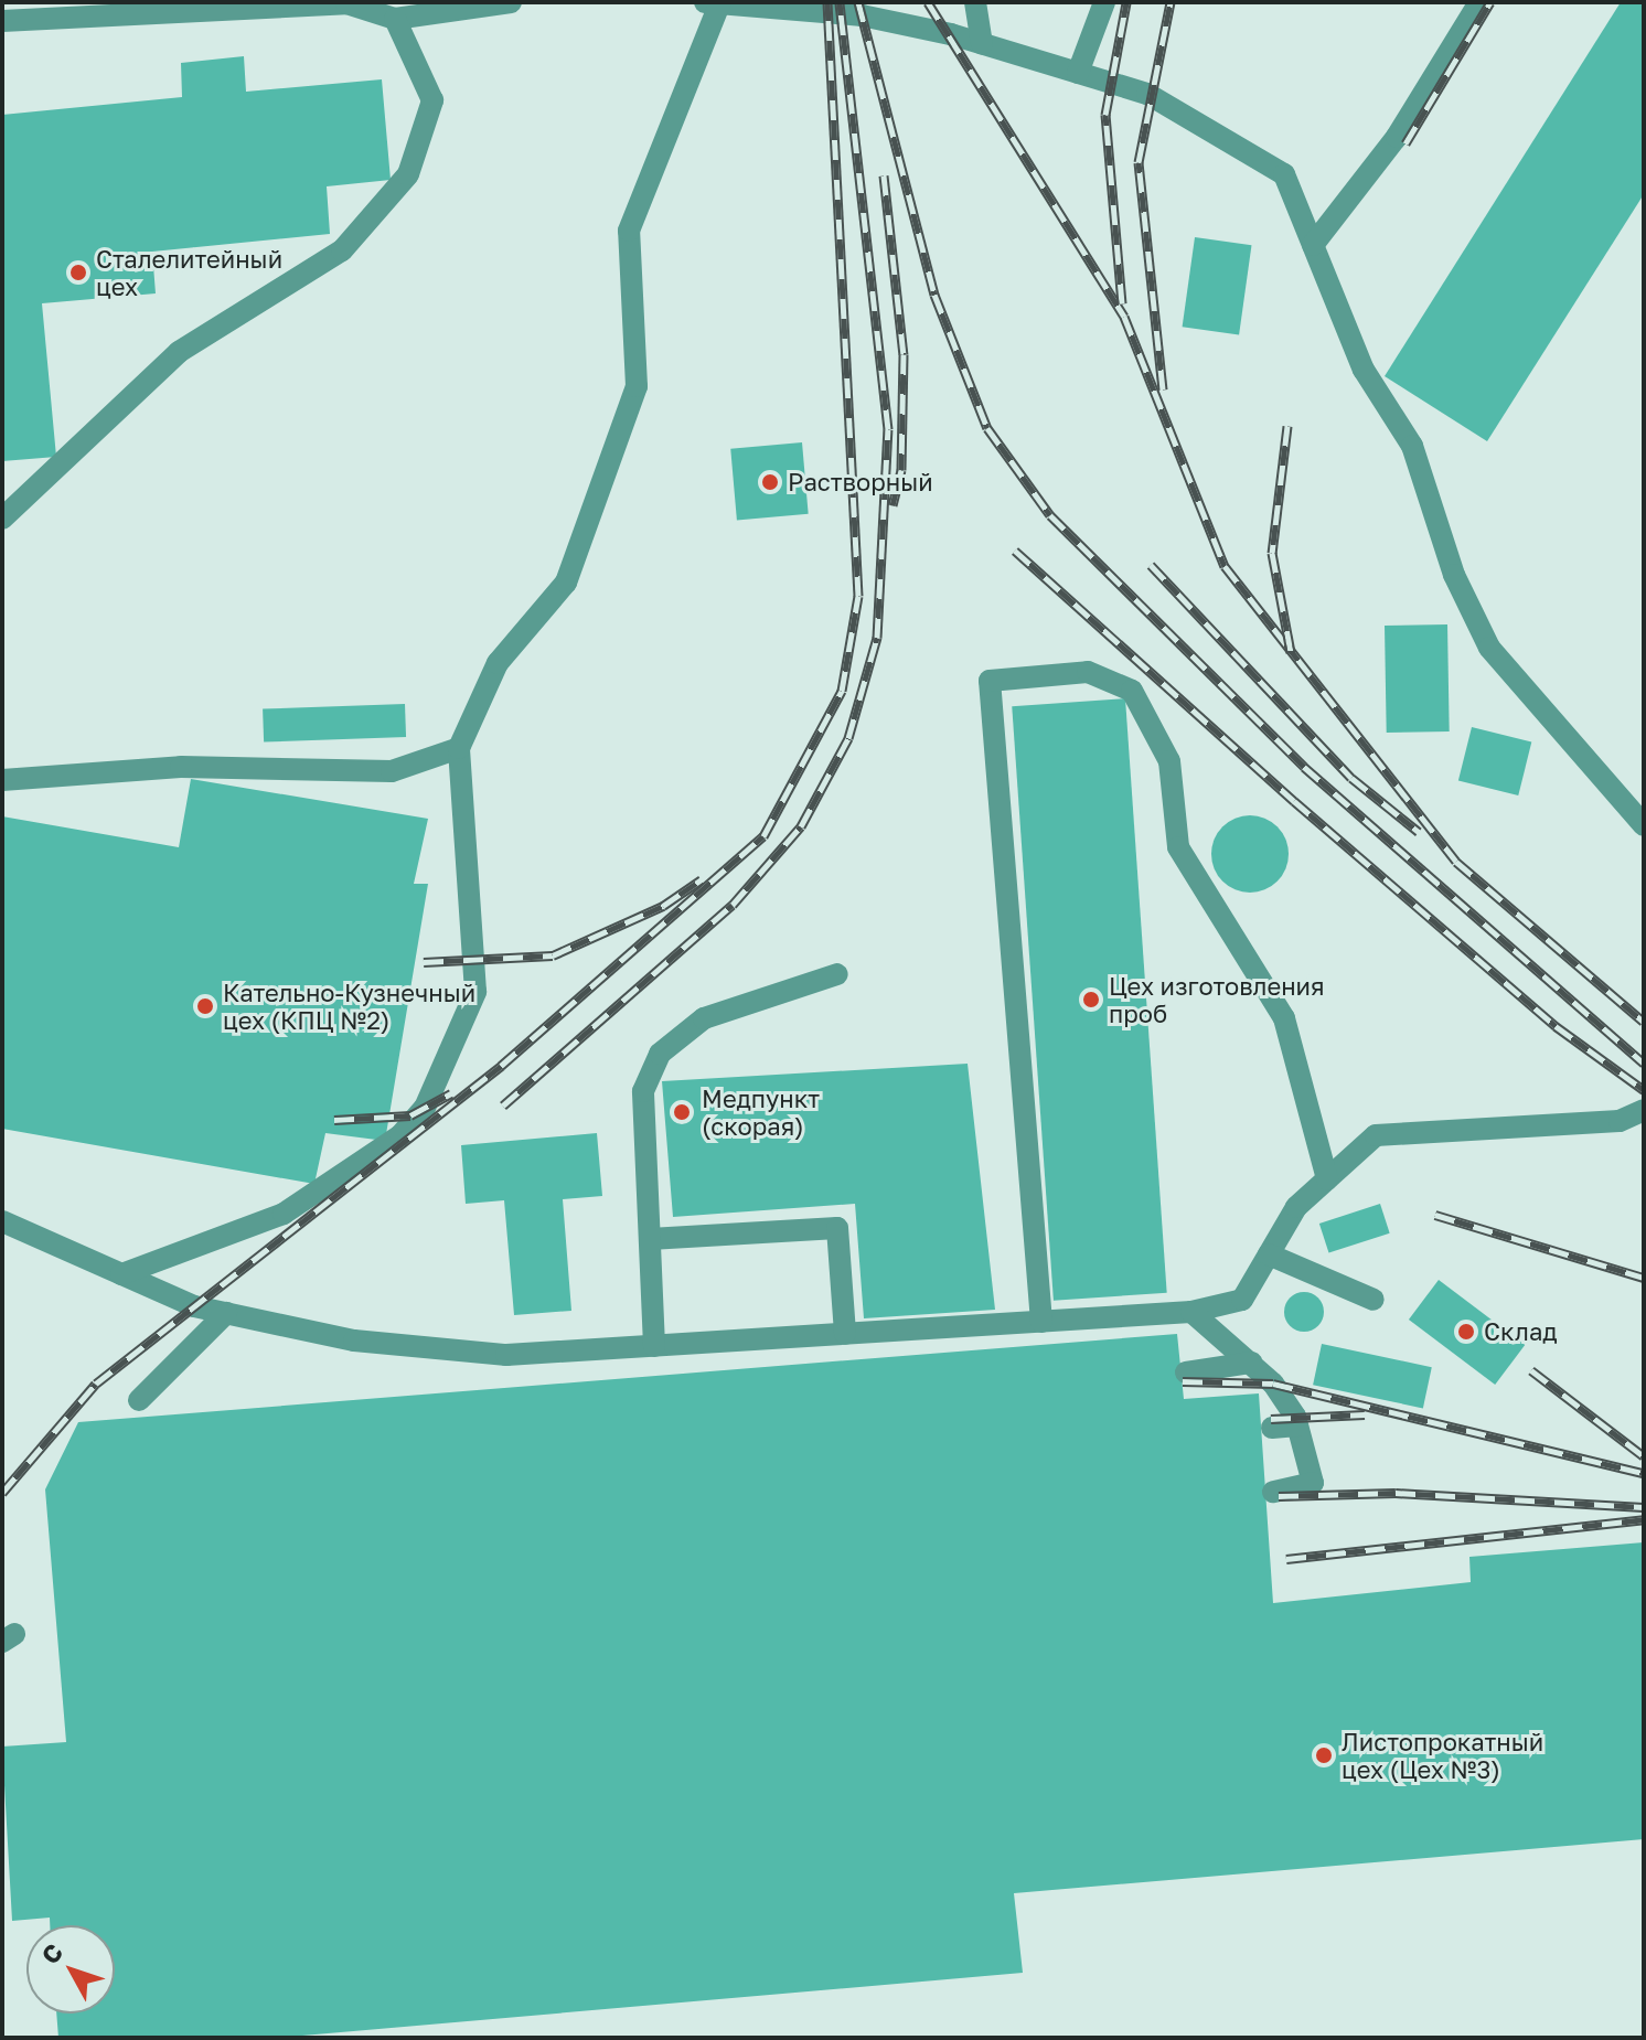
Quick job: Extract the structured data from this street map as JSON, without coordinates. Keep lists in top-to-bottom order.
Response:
{
  "places": [
    "Сталелитейный цех",
    "Растворный",
    "Цех изготовления проб",
    "Кательно-Кузнечный цех (КПЦ №2)",
    "Медпункт (скорая)",
    "Склад",
    "Листопрокатный цех (Цех №3)"
  ],
  "north": "top left"
}
